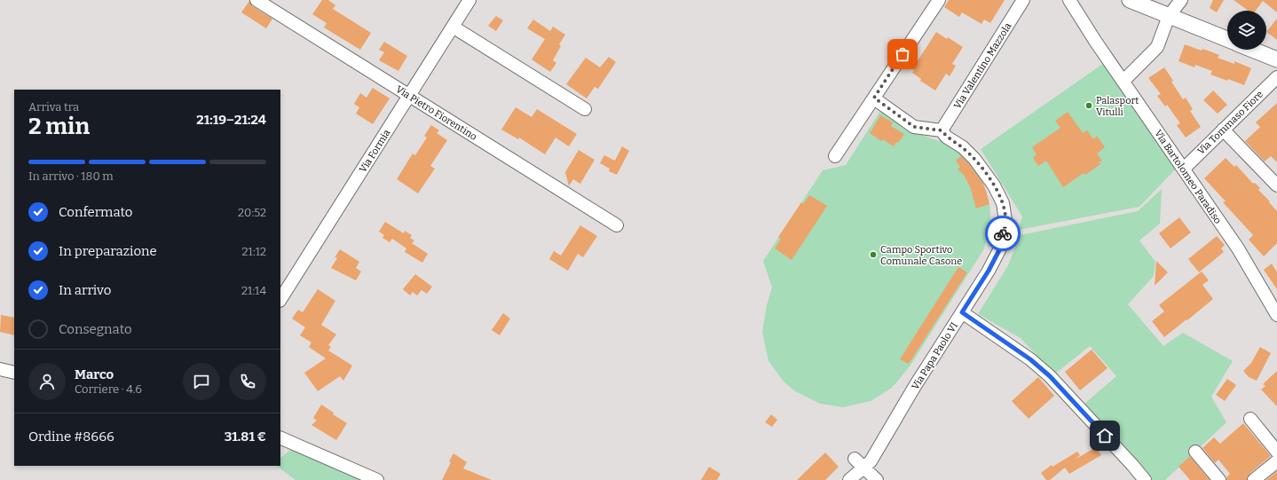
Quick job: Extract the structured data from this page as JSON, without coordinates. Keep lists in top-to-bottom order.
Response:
{
  "streets": {
    "street": [
      "Via Valentino Mazzola",
      "Via Pietro Fiorentino",
      "Via Tommaso Fiore",
      "Via Formia",
      "Via Bartolomeo Paradiso",
      "Via Papa Paolo VI"
    ]
  },
  "crossings": [
    ["Via Valentino Mazzola", "Via Papa Paolo VI"],
    ["Via Pietro Fiorentino", "Via Formia"],
    ["Via Tommaso Fiore", "Via Bartolomeo Paradiso"]
  ],
  "places": ["Palasport Vitulli", "Campo Sportivo Comunale Casone"],
  "page": {
    "heading": ["2 min", "Arriva tra", "21:19–21:24"],
    "panel": [
      "Marco",
      "Corriere · 4.6",
      "Ordine #8666",
      "31.81 €"
    ],
    "bar": "In arrivo · 180 m",
    "list": [
      ["Confermato", "20:52"],
      ["In preparazione", "21:12"],
      ["In arrivo", "21:14"],
      "Consegnato"
    ]
  }
}
